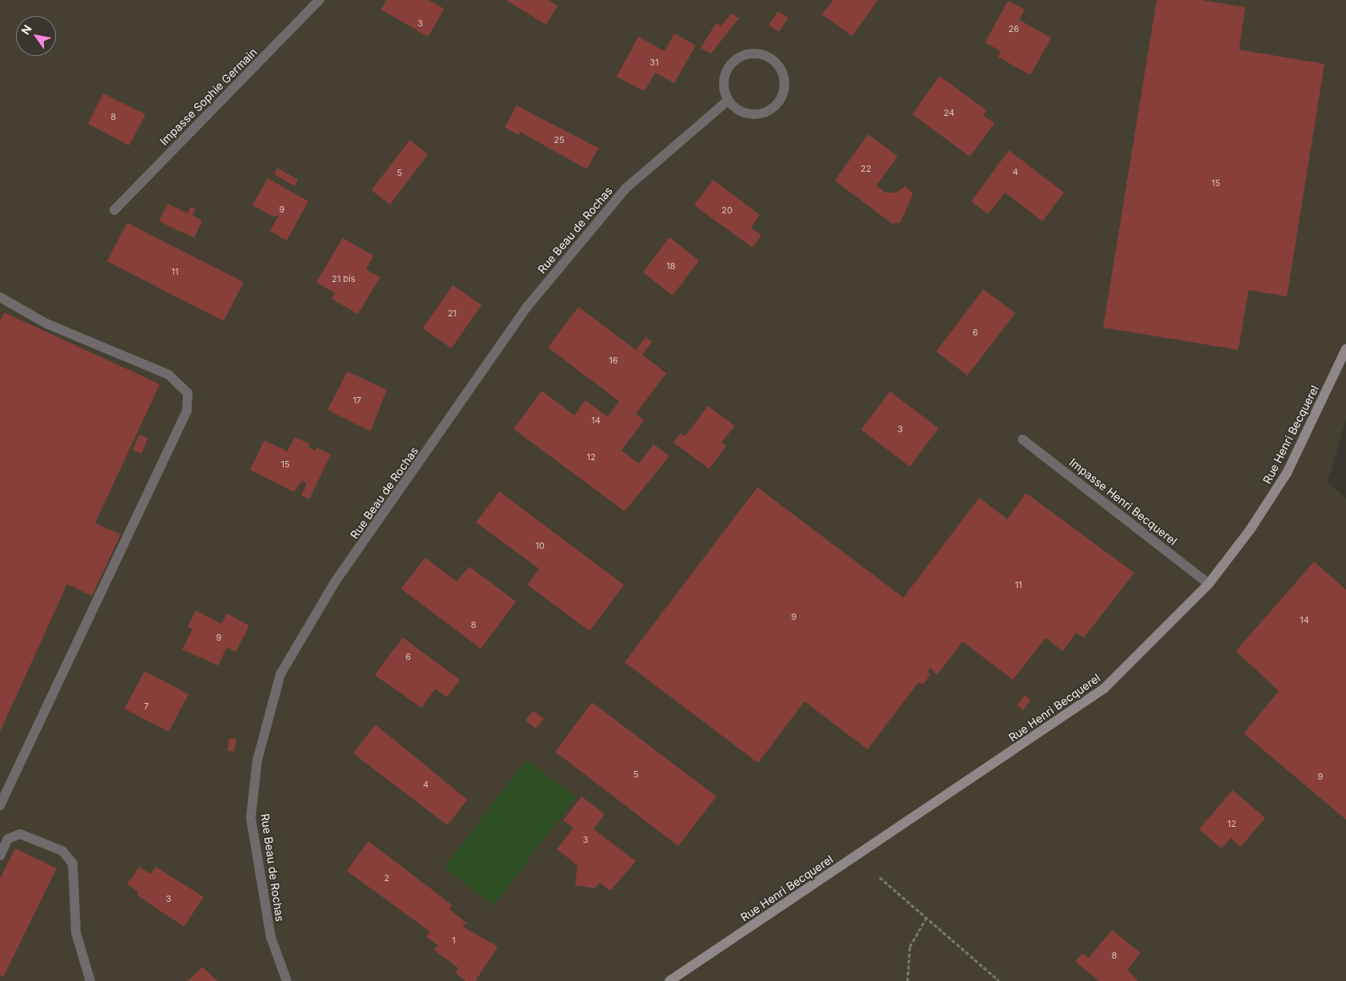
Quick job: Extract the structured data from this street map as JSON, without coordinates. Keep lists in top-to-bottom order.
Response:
{
  "streets": {
    "street": [
      "Impasse Sophie Germain",
      "Rue Beau de Rochas",
      "Rue Henri Becquerel",
      "Impasse Henri Becquerel"
    ]
  },
  "crossings": [
    ["Rue Henri Becquerel", "Impasse Henri Becquerel"]
  ],
  "house_numbers": [
    "3",
    "26",
    "31",
    "24",
    "8",
    "25",
    "22",
    "4",
    "5",
    "15",
    "9",
    "20",
    "18",
    "11",
    "21 bis",
    "21",
    "6",
    "16",
    "17",
    "14",
    "3",
    "12",
    "15",
    "10",
    "11",
    "9",
    "14",
    "8",
    "9",
    "6",
    "7",
    "5",
    "9",
    "4",
    "12",
    "3",
    "2",
    "3",
    "1",
    "8"
  ],
  "north": "top left"
}
